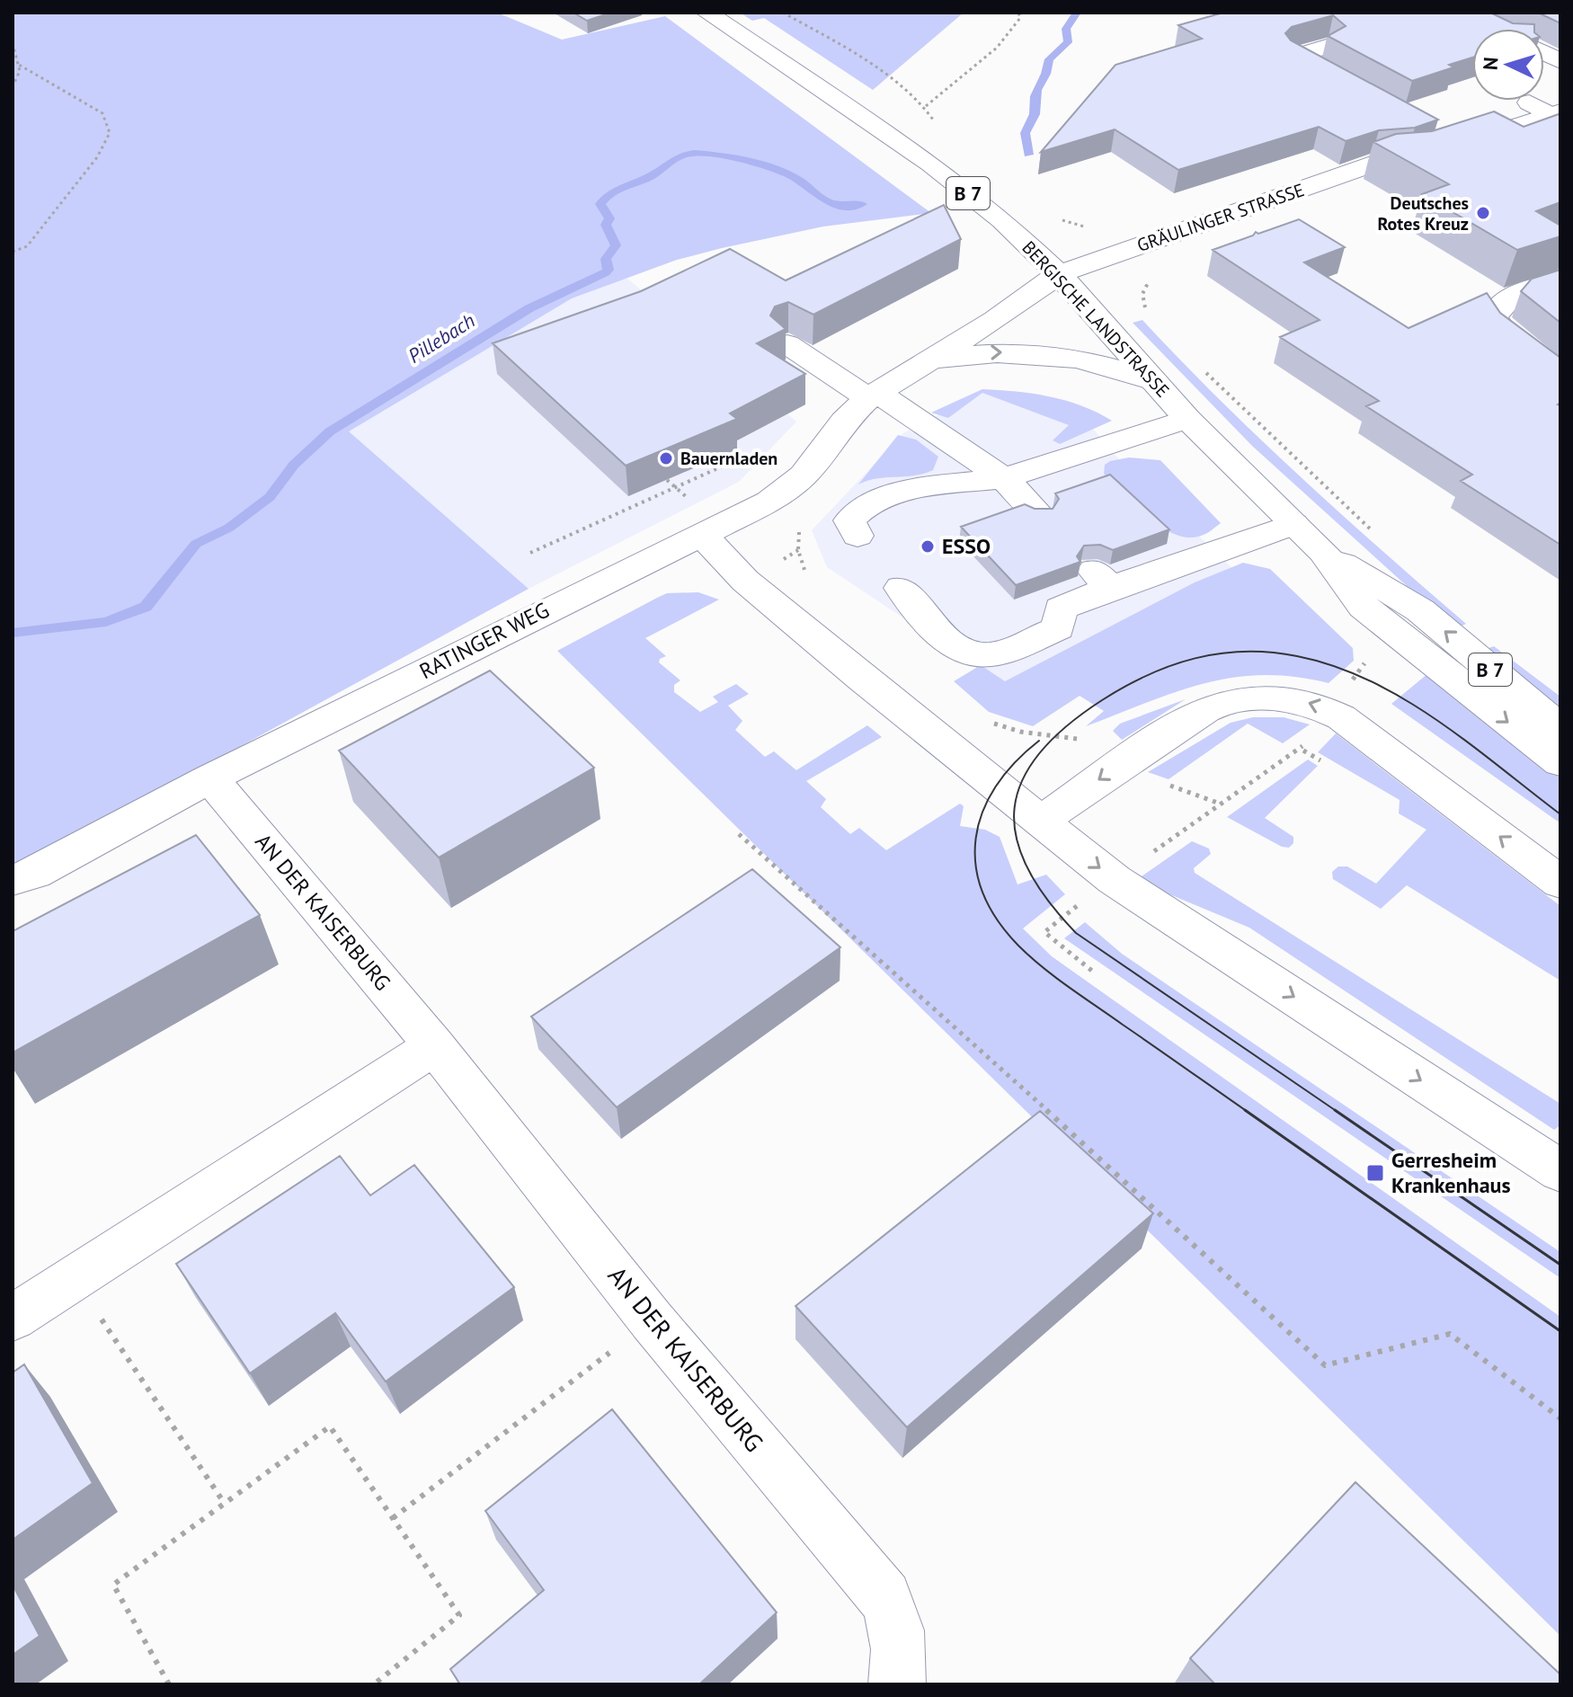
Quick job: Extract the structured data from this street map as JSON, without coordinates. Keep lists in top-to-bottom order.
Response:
{
  "streets": {
    "street": [
      "B 7",
      "GRÄULINGER STRASSE",
      "BERGISCHE LANDSTRASSE",
      "RATINGER WEG",
      "AN DER KAISERBURG"
    ]
  },
  "crossings": [
    ["GRÄULINGER STRASSE", "BERGISCHE LANDSTRASSE"],
    ["GRÄULINGER STRASSE", "RATINGER WEG"],
    ["BERGISCHE LANDSTRASSE", "RATINGER WEG"],
    ["RATINGER WEG", "AN DER KAISERBURG"]
  ],
  "water": ["Pillebach"],
  "places": {
    "other": ["Deutsches Rotes Kreuz", "Bauernladen", "ESSO"],
    "transit": ["Gerresheim Krankenhaus"]
  },
  "north": "left"
}
